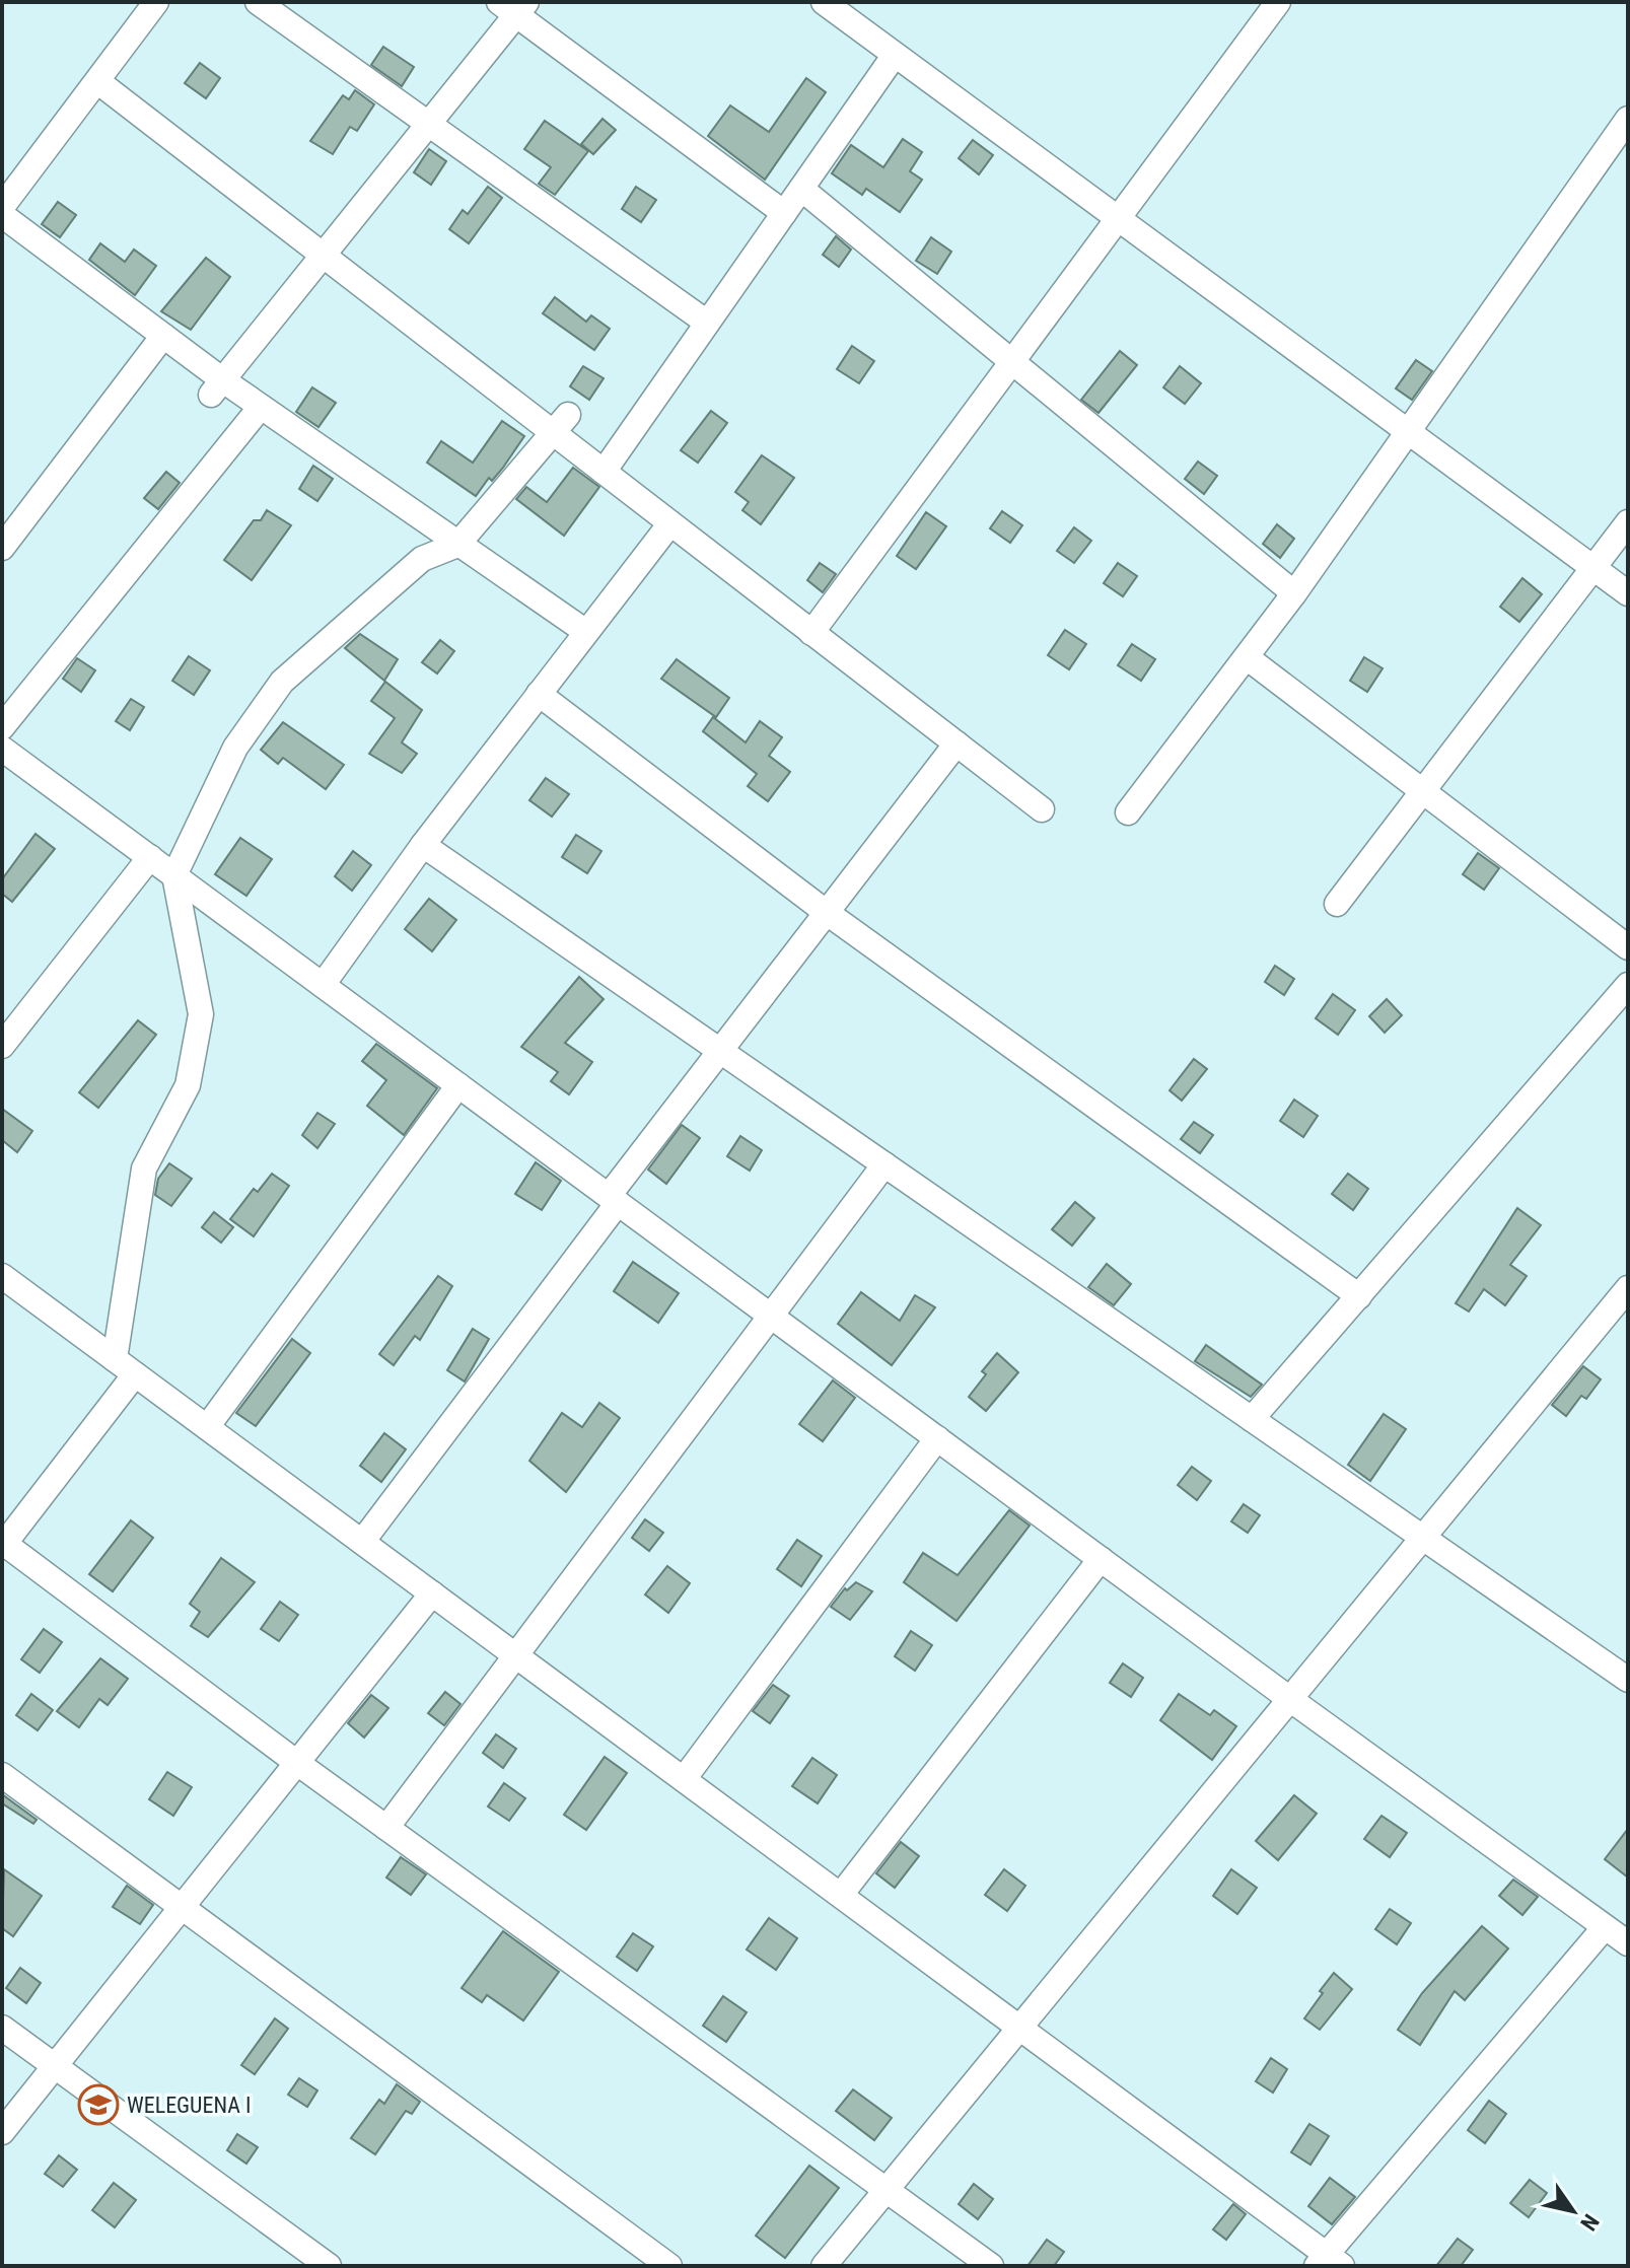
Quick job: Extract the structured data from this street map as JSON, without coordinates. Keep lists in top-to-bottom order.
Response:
{
  "places": {
    "school or university": ["WELEGUENA I"]
  },
  "north": "bottom right"
}
